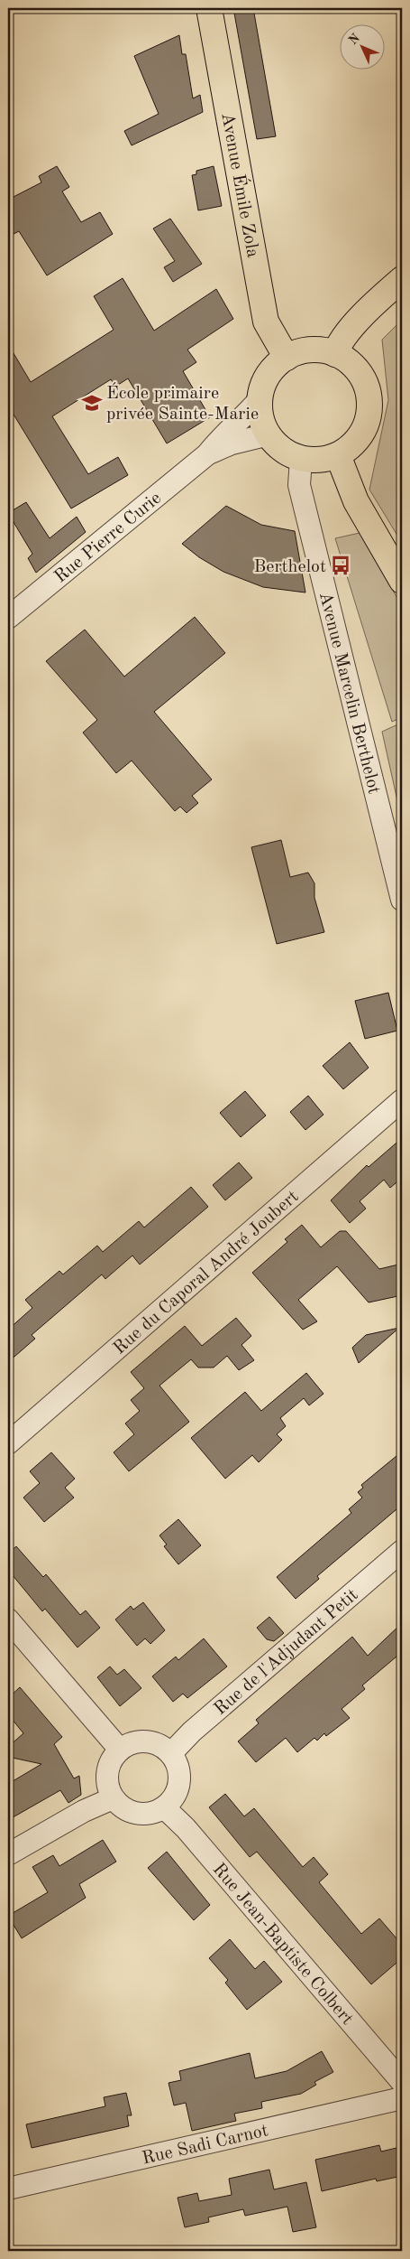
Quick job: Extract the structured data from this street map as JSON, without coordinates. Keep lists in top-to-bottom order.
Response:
{
  "streets": {
    "main road": ["Avenue Émile Zola"],
    "street": [
      "Rue Pierre Curie",
      "Avenue Marcelin Berthelot",
      "Rue du Caporal André Joubert",
      "Rue de l'Adjudant Petit",
      "Rue Jean-Baptiste Colbert",
      "Rue Sadi Carnot"
    ]
  },
  "crossings": [
    ["Avenue Émile Zola", "Rue Pierre Curie"],
    ["Avenue Émile Zola", "Avenue Marcelin Berthelot"],
    ["Rue Pierre Curie", "Avenue Marcelin Berthelot"],
    ["Rue de l'Adjudant Petit", "Rue Jean-Baptiste Colbert"]
  ],
  "places": {
    "school or university": ["École primaire privée Sainte-Marie"],
    "bus stop": ["Berthelot"]
  },
  "north": "top left"
}
